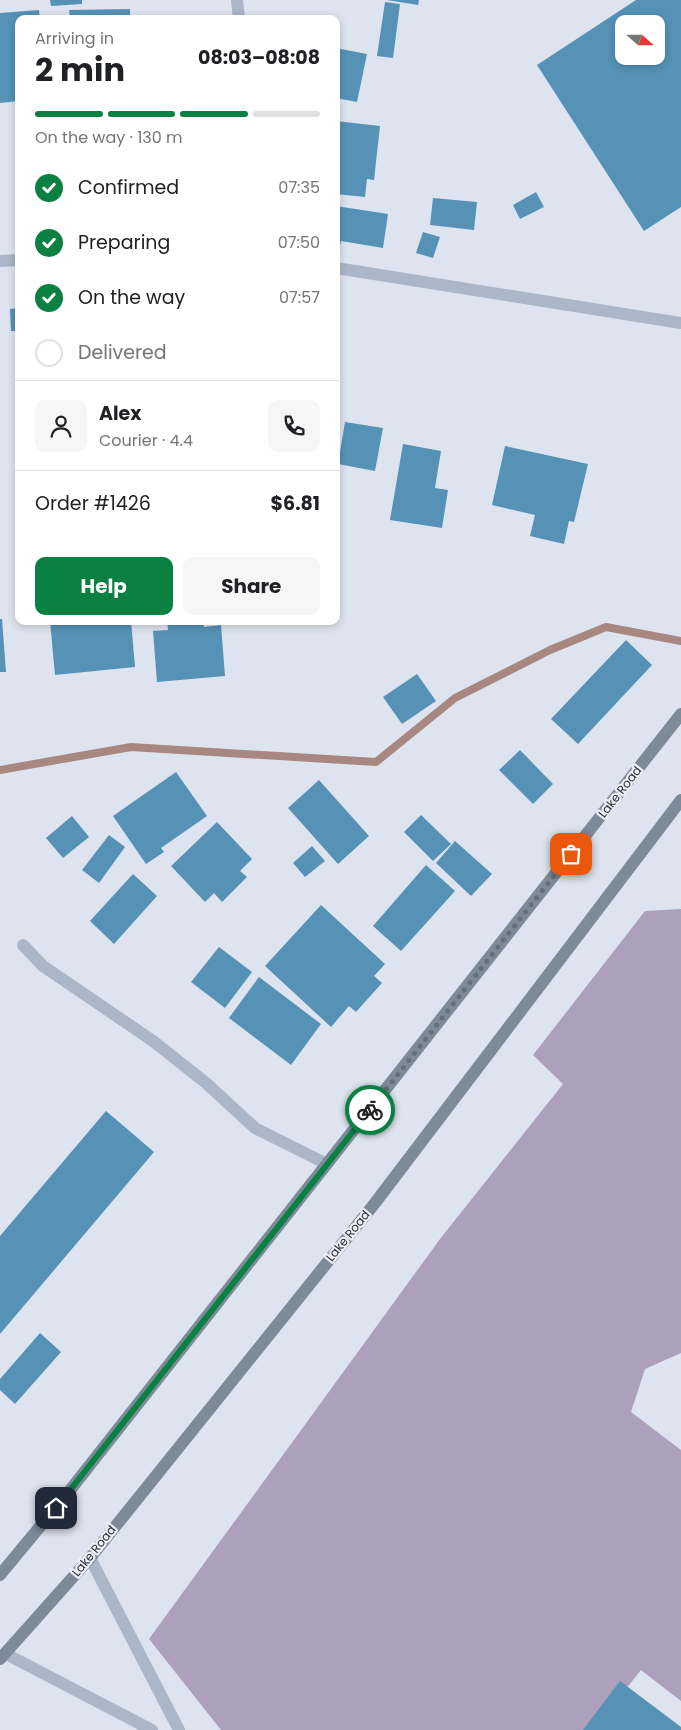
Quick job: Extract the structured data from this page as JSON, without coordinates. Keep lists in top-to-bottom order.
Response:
{
  "streets": {
    "main road": ["Lake Road"]
  },
  "north": "right",
  "page": {
    "heading": ["2 min", "Arriving in", "08:03–08:08"],
    "panel": [
      "Alex",
      "Courier · 4.4",
      "Order #1426",
      "$6.81"
    ],
    "bar": "On the way · 130 m",
    "list": [
      ["Confirmed", "07:35"],
      ["Preparing", "07:50"],
      ["On the way", "07:57"],
      "Delivered"
    ],
    "buttons": ["Help", "Share"]
  }
}
